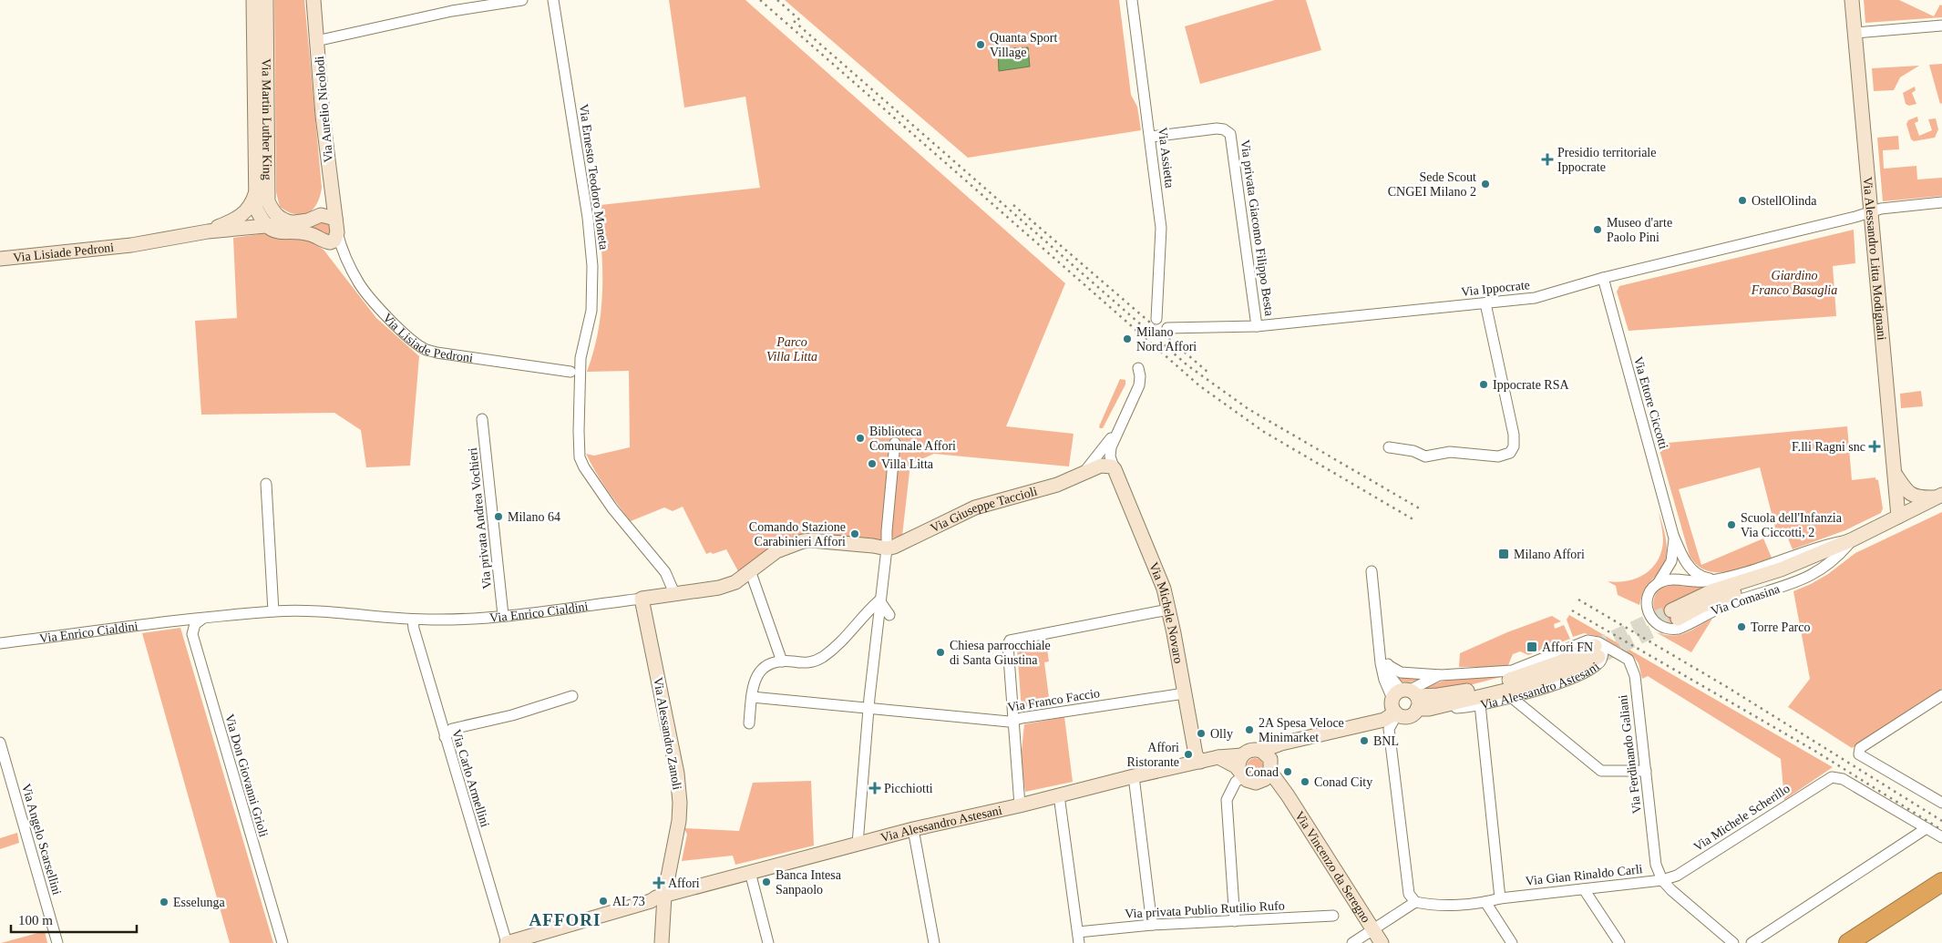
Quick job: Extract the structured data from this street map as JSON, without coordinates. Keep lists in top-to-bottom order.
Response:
{
  "streets": {
    "street": [
      "Via Aurelio Nicolodi",
      "Via Martin Luther King",
      "Via Assietta",
      "Via Ernesto Teodoro Moneta",
      "Via privata Giacomo Filippo Besta",
      "Via Lisiade Pedroni",
      "Via Alessandro Litta Modignani",
      "Via Ippocrate",
      "Via Ettore Ciccotti",
      "Via Giuseppe Taccioli",
      "Via privata Andrea Vochieri",
      "Via Comasina",
      "Via Enrico Cialdini",
      "Via Michele Novaro",
      "Via Alessandro Astesani",
      "Via Franco Faccio",
      "Via Alessandro Zanoli",
      "Via Ferdinando Galiani",
      "Via Don Giovanni Grioli",
      "Via Carlo Armellini",
      "Via Michele Scherillo",
      "Via Angelo Scarsellini",
      "Via Vincenzo da Seregno",
      "Via Gian Rinaldo Carli",
      "Via privata Publio Rutilio Rufo"
    ]
  },
  "crossings": [
    ["Via Aurelio Nicolodi", "Via Lisiade Pedroni"],
    ["Via Martin Luther King", "Via Lisiade Pedroni"],
    ["Via Assietta", "Via privata Giacomo Filippo Besta"],
    ["Via Ernesto Teodoro Moneta", "Via Lisiade Pedroni"],
    ["Via Ernesto Teodoro Moneta", "Via Enrico Cialdini"],
    ["Via privata Giacomo Filippo Besta", "Via Ippocrate"],
    ["Via Alessandro Litta Modignani", "Via Ippocrate"],
    ["Via Alessandro Litta Modignani", "Via Comasina"],
    ["Via Ippocrate", "Via Ettore Ciccotti"],
    ["Via Ettore Ciccotti", "Via Comasina"],
    ["Via Giuseppe Taccioli", "Via Enrico Cialdini"],
    ["Via Giuseppe Taccioli", "Via Michele Novaro"],
    ["Via privata Andrea Vochieri", "Via Enrico Cialdini"],
    ["Via Enrico Cialdini", "Via Alessandro Zanoli"],
    ["Via Enrico Cialdini", "Via Carlo Armellini"],
    ["Via Michele Novaro", "Via Alessandro Astesani"],
    ["Via Michele Novaro", "Via Franco Faccio"],
    ["Via Alessandro Astesani", "Via Alessandro Zanoli"],
    ["Via Alessandro Astesani", "Via Ferdinando Galiani"],
    ["Via Alessandro Astesani", "Via Carlo Armellini"],
    ["Via Alessandro Astesani", "Via Vincenzo da Seregno"],
    ["Via Ferdinando Galiani", "Via Michele Scherillo"],
    ["Via Ferdinando Galiani", "Via Gian Rinaldo Carli"],
    ["Via Michele Scherillo", "Via Gian Rinaldo Carli"]
  ],
  "districts": ["AFFORI"],
  "parks": ["Giardino Franco Basaglia", "Parco Villa Litta"],
  "places": {
    "other": [
      "Quanta Sport Village",
      "Sede Scout CNGEI Milano 2",
      "OstellOlinda",
      "Museo d'arte Paolo Pini",
      "Milano Nord Affori",
      "Ippocrate RSA",
      "Biblioteca Comunale Affori",
      "Villa Litta",
      "Milano 64",
      "Scuola dell'Infanzia Via Ciccotti, 2",
      "Comando Stazione Carabinieri Affori",
      "Torre Parco",
      "Chiesa parrocchiale di Santa Giustina",
      "2A Spesa Veloce Minimarket",
      "Olly",
      "BNL",
      "Affori Ristorante",
      "Conad",
      "Conad City",
      "Banca Intesa Sanpaolo",
      "AL 73",
      "Esselunga"
    ],
    "health": [
      "Presidio territoriale Ippocrate",
      "F.lli Ragni snc",
      "Picchiotti",
      "Affori"
    ],
    "transit": ["Milano Affori", "Affori FN"]
  },
  "scale_bar": "100 m"
}
